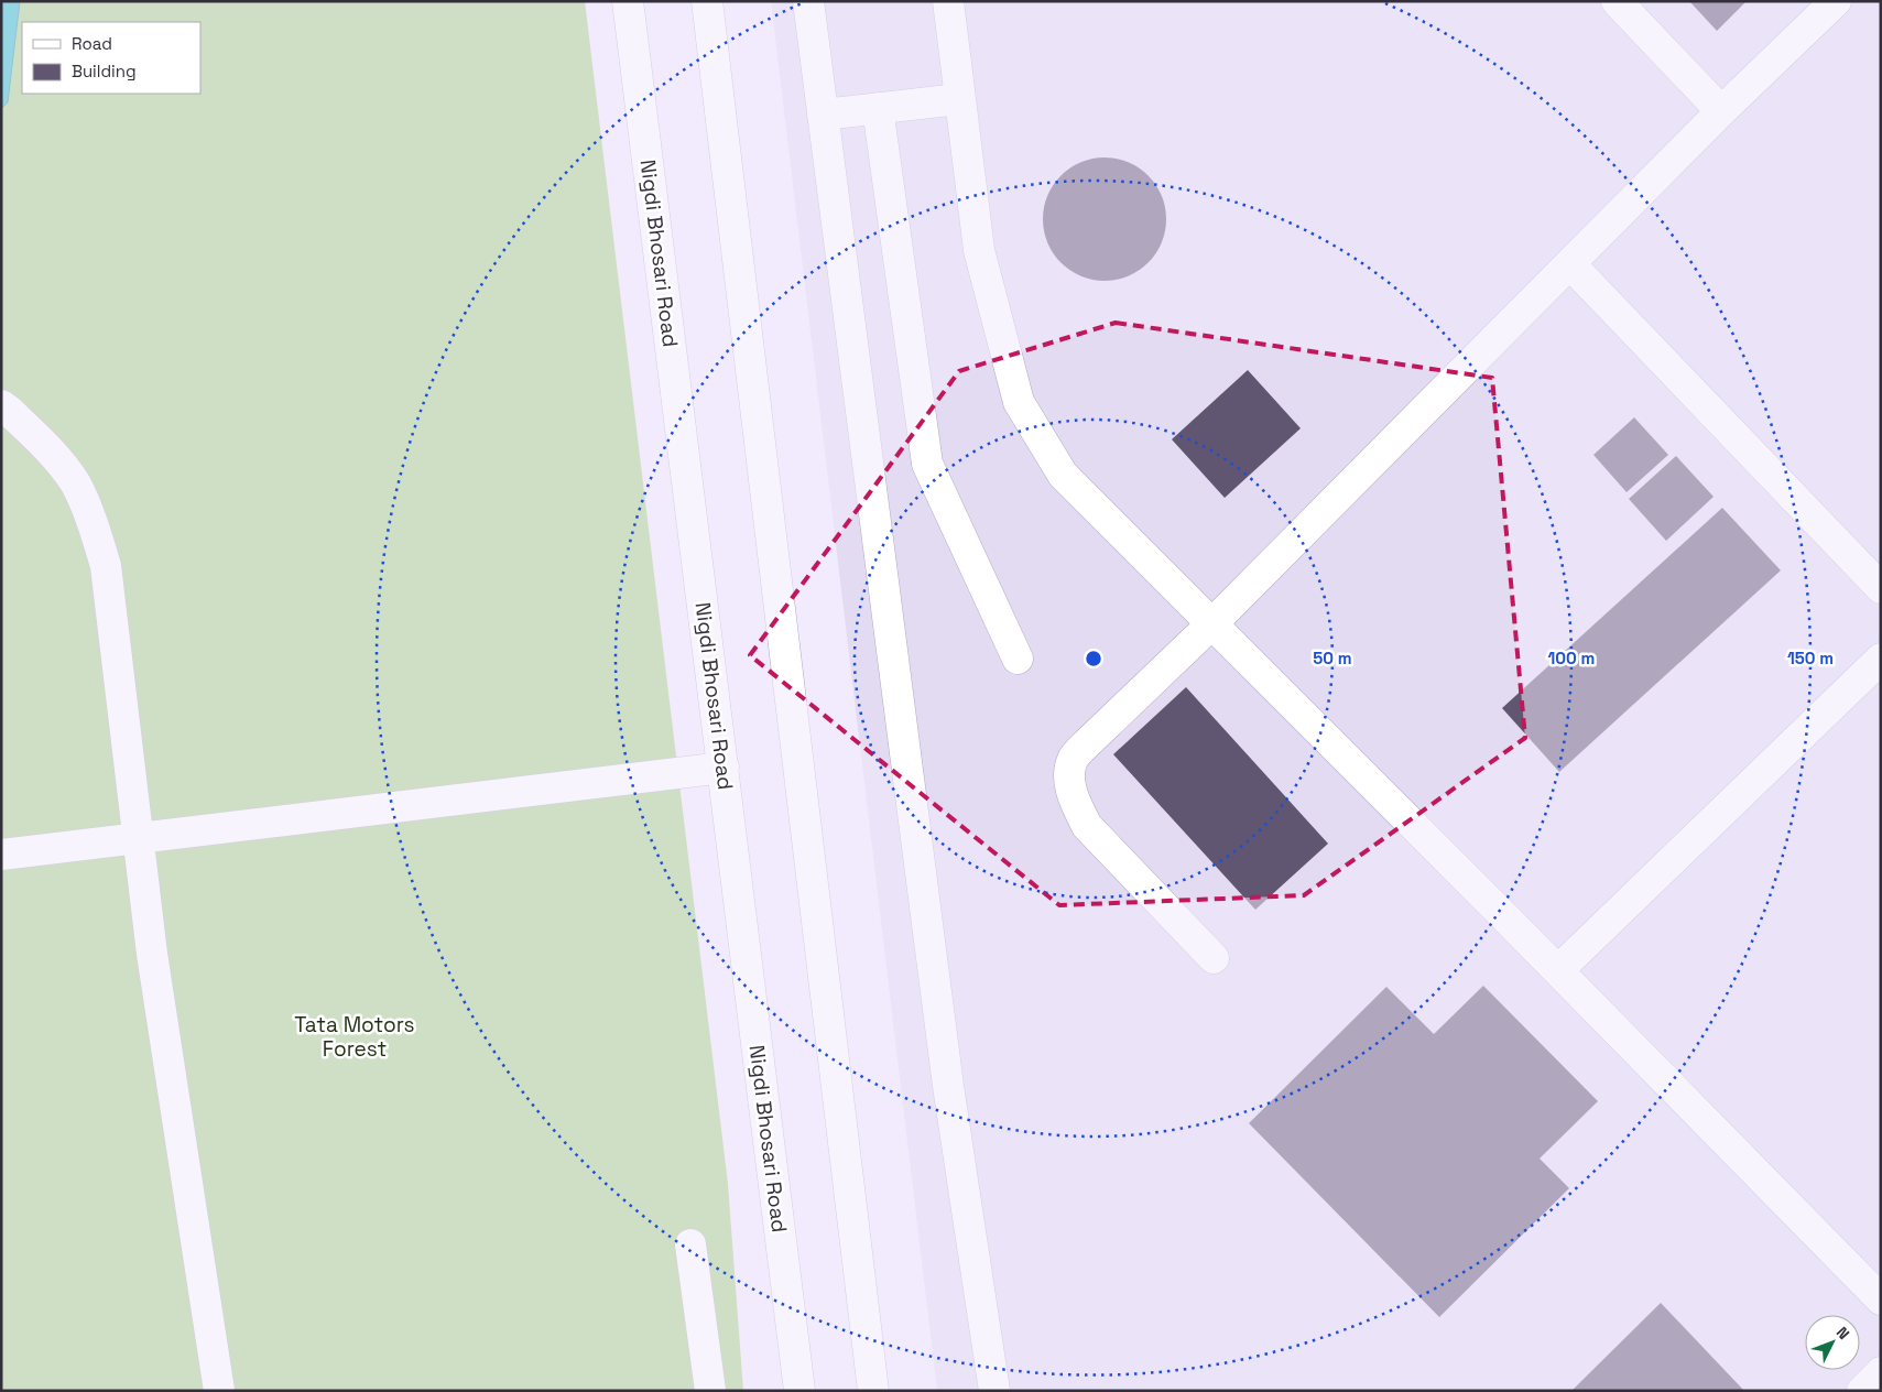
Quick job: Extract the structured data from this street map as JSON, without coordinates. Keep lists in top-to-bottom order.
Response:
{
  "streets": {
    "main road": ["Nigdi Bhosari Road"]
  },
  "parks": ["Tata Motors Forest"],
  "legend": ["Road", "Building"],
  "north": "top right",
  "rings": ["50 m", "100 m", "150 m"]
}
